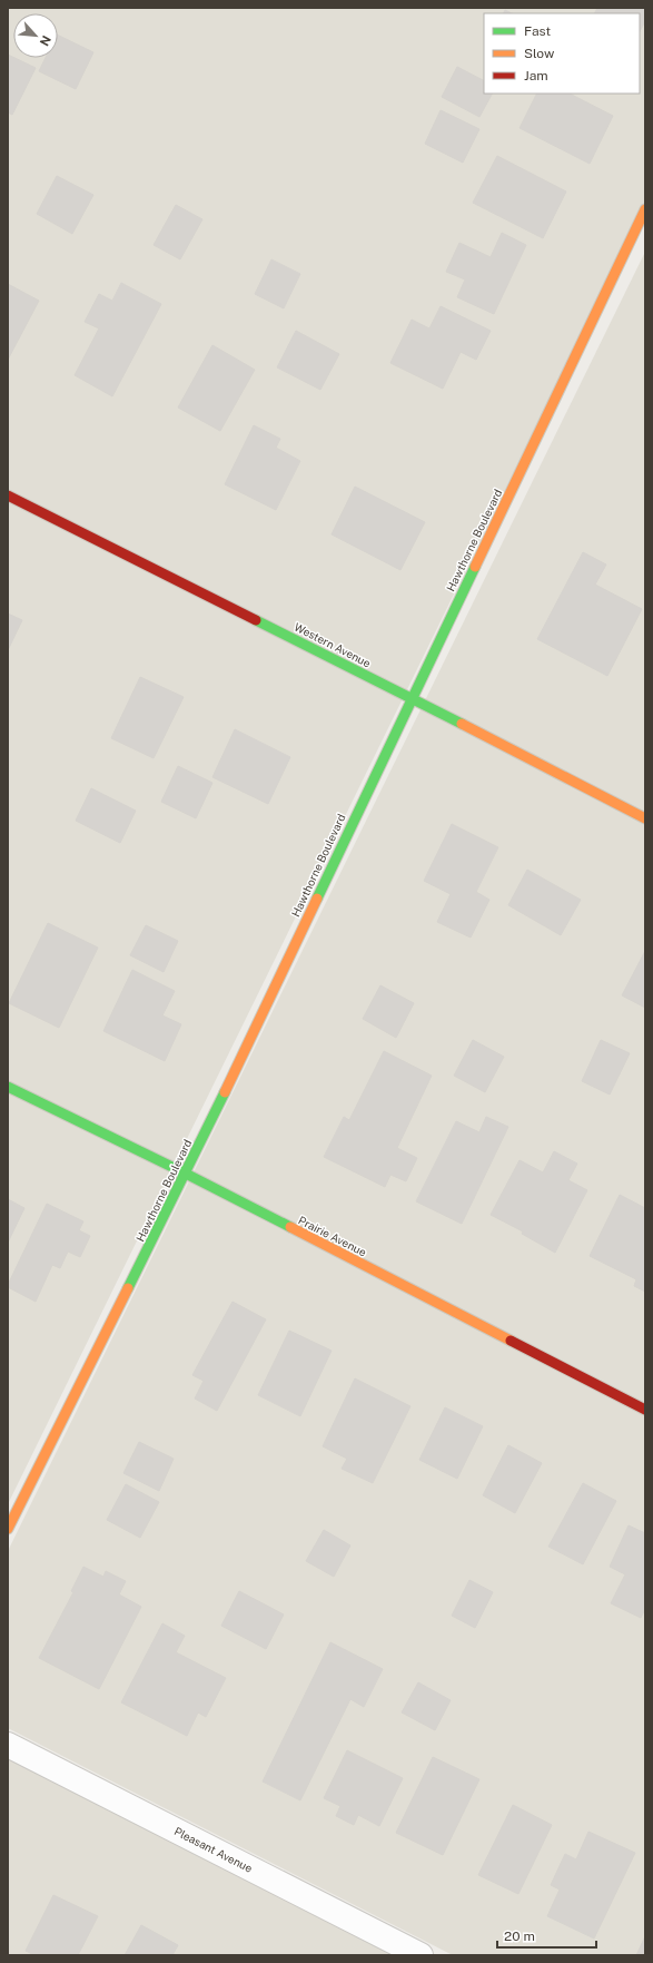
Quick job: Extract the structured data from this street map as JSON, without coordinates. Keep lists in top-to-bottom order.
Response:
{
  "streets": {
    "street": [
      "Hawthorne Boulevard",
      "Western Avenue",
      "Prairie Avenue",
      "Pleasant Avenue"
    ]
  },
  "crossings": [
    ["Hawthorne Boulevard", "Western Avenue"],
    ["Hawthorne Boulevard", "Prairie Avenue"]
  ],
  "legend": ["Fast", "Slow", "Jam"],
  "scale_bar": "20 m",
  "north": "bottom right"
}
